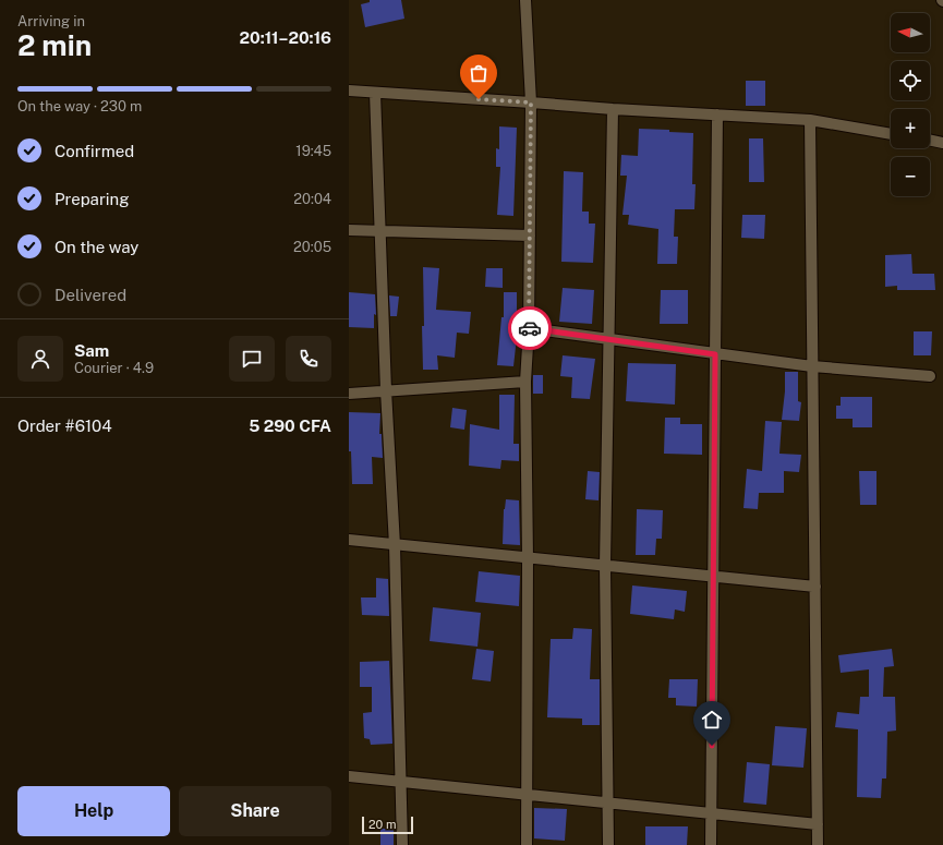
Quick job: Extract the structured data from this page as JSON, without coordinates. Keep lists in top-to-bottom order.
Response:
{
  "scale_bar": "20 m",
  "north": "left",
  "page": {
    "heading": ["2 min", "Arriving in", "20:11–20:16"],
    "panel": [
      "Sam",
      "Courier · 4.9",
      "Order #6104",
      "5 290 CFA"
    ],
    "map_buttons": ["+", "−"],
    "bar": "On the way · 230 m",
    "list": [
      ["Confirmed", "19:45"],
      ["Preparing", "20:04"],
      ["On the way", "20:05"],
      "Delivered"
    ],
    "buttons": ["Help", "Share"],
    "scale": "20 m"
  }
}
